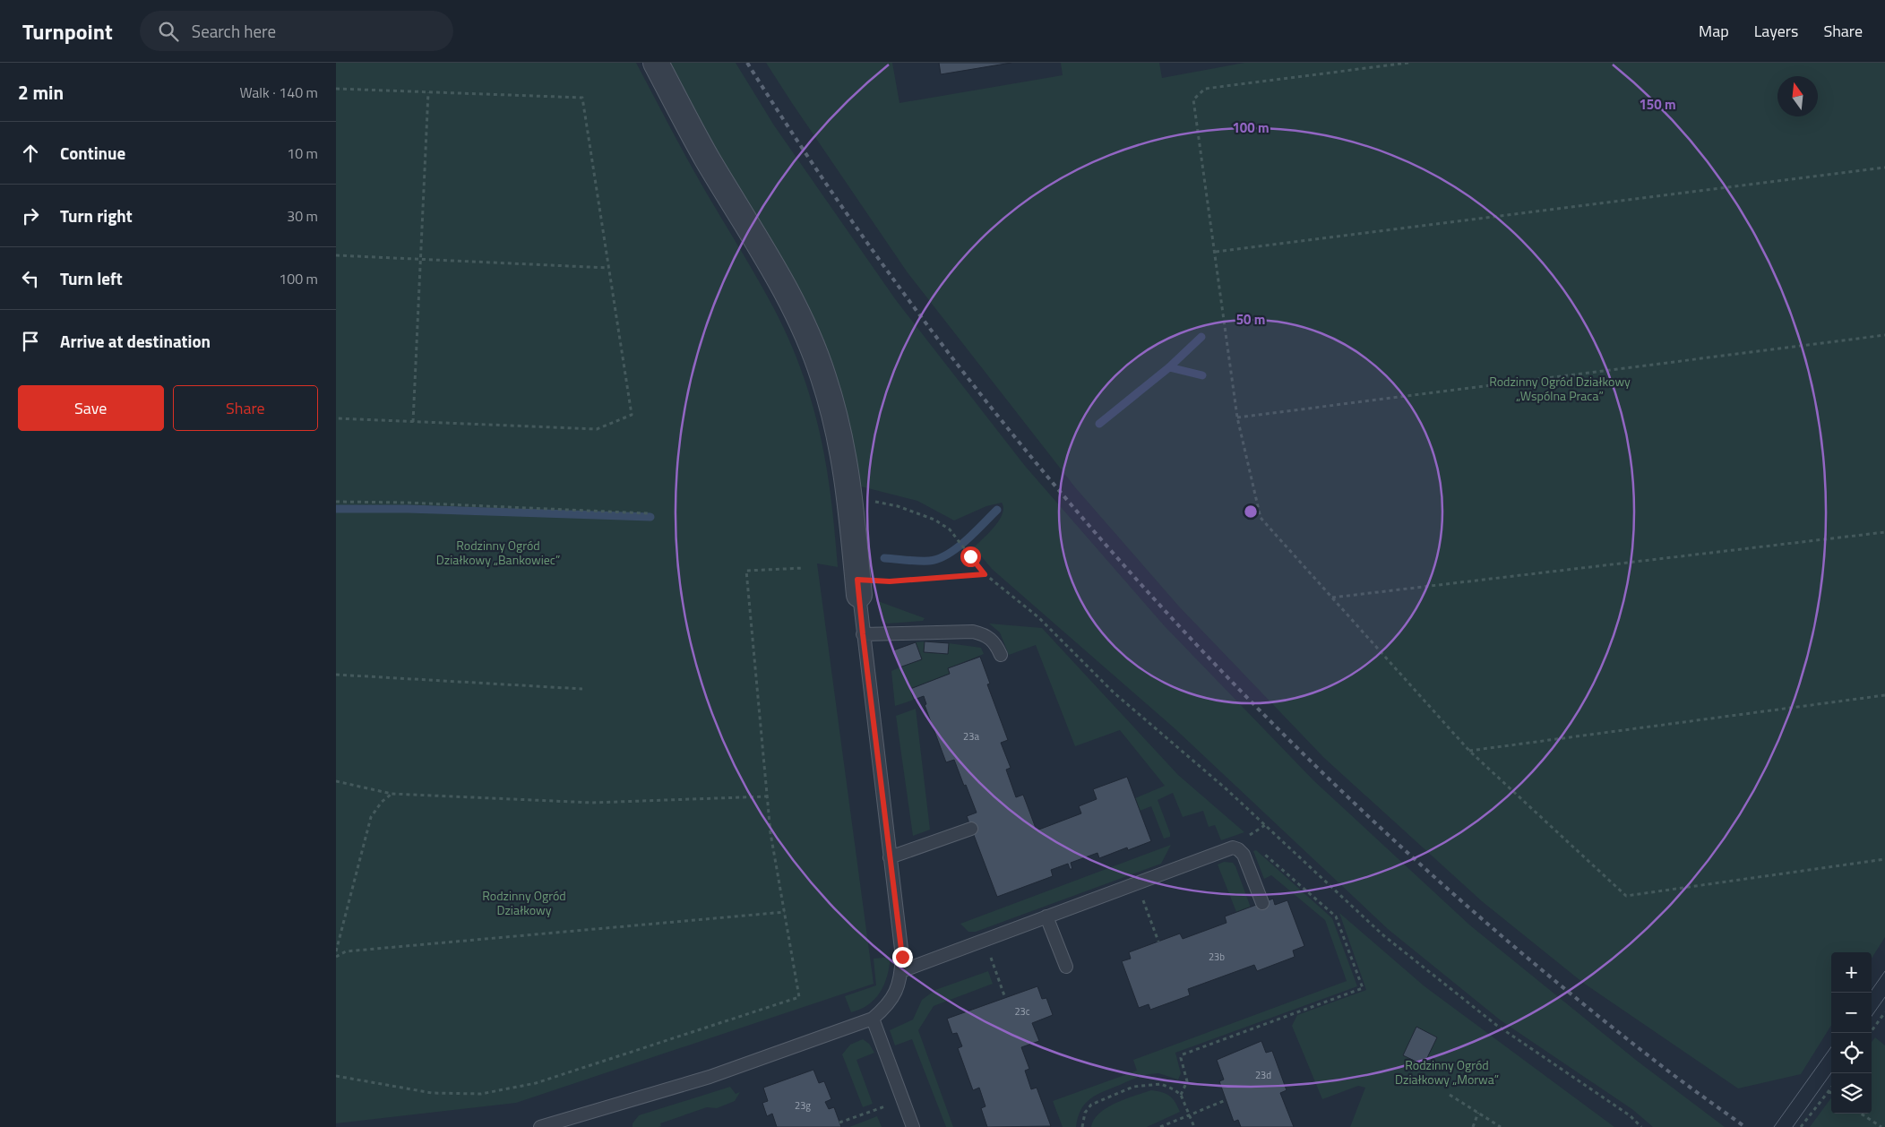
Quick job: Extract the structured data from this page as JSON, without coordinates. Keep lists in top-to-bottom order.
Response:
{
  "parks": [
    "Rodzinny Ogród Działkowy „Wspólna Praca”",
    "Rodzinny Ogród Działkowy „Bankowiec”",
    "Rodzinny Ogród Działkowy",
    "Rodzinny Ogród Działkowy „Morwa”"
  ],
  "house_numbers": [
    "23a",
    "23b",
    "23c",
    "23d",
    "23g"
  ],
  "north": "top",
  "page": {
    "header": "Turnpoint",
    "search": "Search here",
    "nav": ["Map", "Layers", "Share"],
    "heading": ["2 min", "Walk · 140 m"],
    "list": [
      ["Continue", "10 m"],
      ["Turn right", "30 m"],
      ["Turn left", "100 m"],
      "Arrive at destination"
    ],
    "buttons": ["Save", "Share"],
    "map_buttons": ["+", "−"]
  },
  "rings": ["150 m", "100 m", "50 m"]
}
